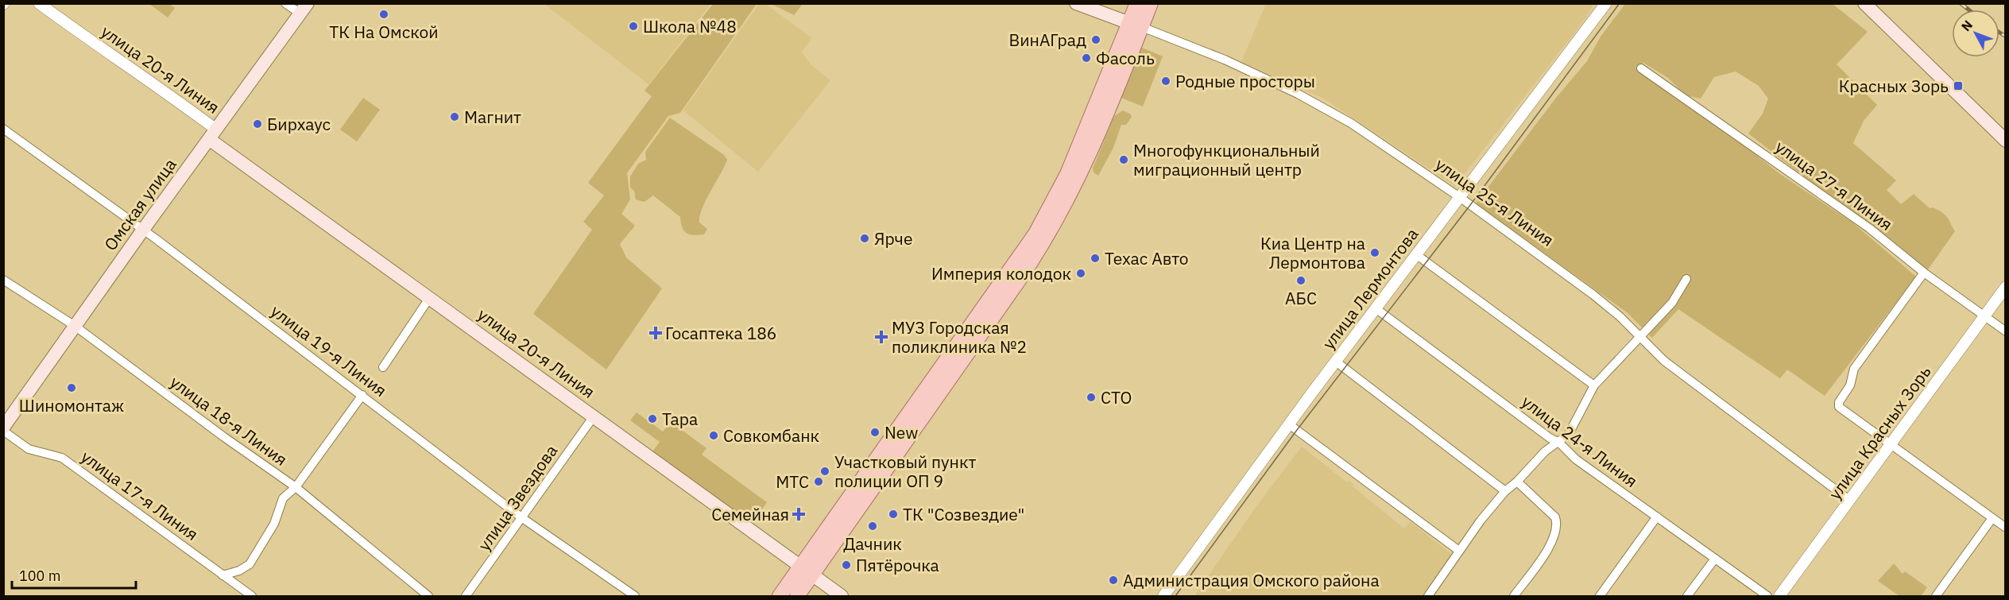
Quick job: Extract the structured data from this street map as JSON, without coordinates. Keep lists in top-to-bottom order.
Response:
{
  "streets": {
    "main road": ["улица 20-я Линия", "улица 25-я Линия", "Омская улица"],
    "street": [
      "улица 27-я Линия",
      "улица Лермонтова",
      "улица 19-я Линия",
      "улица 18-я Линия",
      "улица Красных Зорь",
      "улица 24-я Линия",
      "улица 17-я Линия",
      "улица Звездова"
    ]
  },
  "crossings": [
    ["улица 20-я Линия", "Омская улица"],
    ["улица 20-я Линия", "улица Звездова"],
    ["улица 27-я Линия", "улица Красных Зорь"],
    ["улица 25-я Линия", "улица Лермонтова"],
    ["улица 25-я Линия", "улица Красных Зорь"],
    ["Омская улица", "улица 19-я Линия"],
    ["Омская улица", "улица 18-я Линия"],
    ["Омская улица", "улица 17-я Линия"],
    ["улица Лермонтова", "улица 24-я Линия"],
    ["улица 19-я Линия", "улица Звездова"]
  ],
  "places": {
    "other": [
      "ТК На Омской",
      "Школа №48",
      "ВинАГрад",
      "Фасоль",
      "Родные просторы",
      "Магнит",
      "Бирхаус",
      "Многофункциональный миграционный центр",
      "Ярче",
      "Киа Центр на Лермонтова",
      "Техас Авто",
      "Империя колодок",
      "АБС",
      "Шиномонтаж",
      "СТО",
      "Тара",
      "New",
      "Совкомбанк",
      "Участковый пункт полиции ОП 9",
      "МТС",
      "ТК \"Созвездие\"",
      "Дачник",
      "Пятёрочка",
      "Администрация Омского района"
    ],
    "transit": ["Красных Зорь"],
    "health": ["Госаптека 186", "МУЗ Городская поликлиника №2", "Семейная"]
  },
  "scale_bar": "100 m",
  "north": "top left"
}
